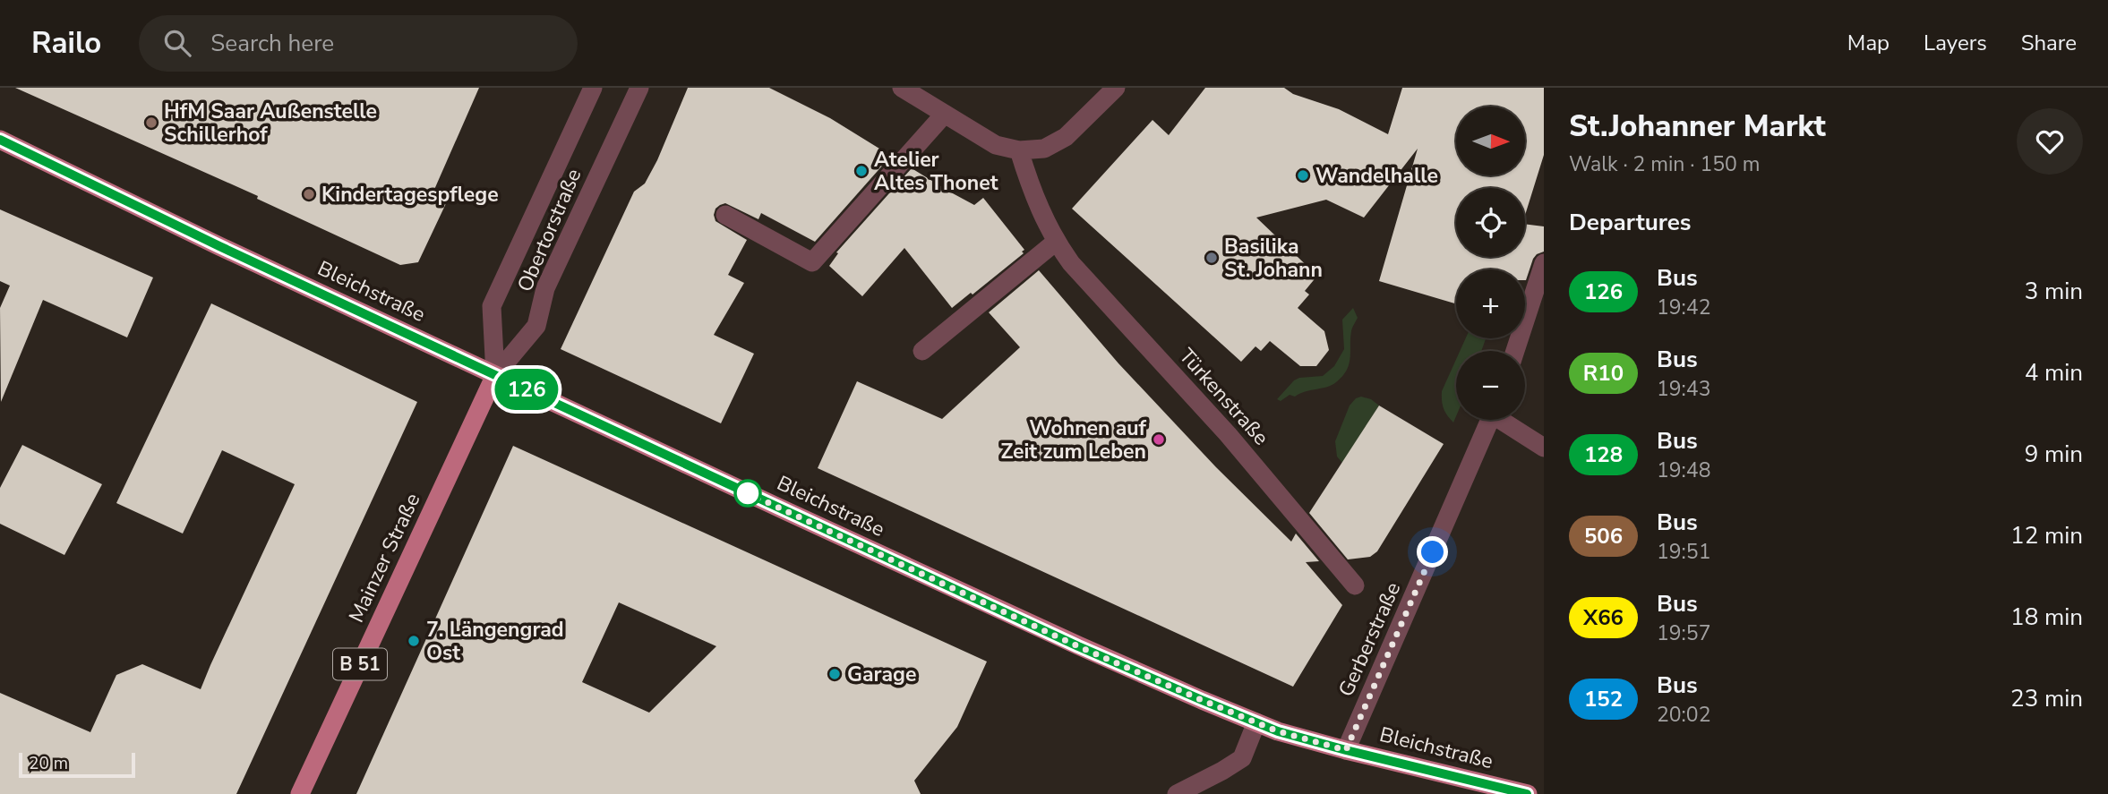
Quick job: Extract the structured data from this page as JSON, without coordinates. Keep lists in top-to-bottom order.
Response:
{
  "streets": {
    "main road": ["Bleichstraße", "Mainzer Straße", "B 51"],
    "street": ["Obertorstraße", "Türkenstraße", "Gerberstraße"]
  },
  "crossings": [
    ["Obertorstraße", "Bleichstraße"],
    ["Obertorstraße", "Mainzer Straße"],
    ["Bleichstraße", "Mainzer Straße"],
    ["Bleichstraße", "Gerberstraße"]
  ],
  "places": [
    "HfM Saar Außenstelle Schillerhof",
    "Atelier Altes Thonet",
    "Wandelhalle",
    "Kindertagespflege",
    "Basilika St. Johann",
    "Wohnen auf Zeit zum Leben",
    "7. Längengrad Ost",
    "Garage"
  ],
  "lines": ["bus line 126"],
  "scale_bar": "20 m",
  "north": "right",
  "page": {
    "header": "Railo",
    "search": "Search here",
    "nav": ["Map", "Layers", "Share"],
    "on_map": "126",
    "heading": [
      ["St.Johanner Markt", "Walk · 2 min · 150 m"],
      "Departures"
    ],
    "map_buttons": ["+", "−"],
    "list": [
      {
        "mark": "126",
        "name": "Bus",
        "note": "19:42",
        "value": "3 min"
      },
      {
        "mark": "R10",
        "name": "Bus",
        "note": "19:43",
        "value": "4 min"
      },
      {
        "mark": "128",
        "name": "Bus",
        "note": "19:48",
        "value": "9 min"
      },
      {
        "mark": "506",
        "name": "Bus",
        "note": "19:51",
        "value": "12 min"
      },
      {
        "mark": "X66",
        "name": "Bus",
        "note": "19:57",
        "value": "18 min"
      },
      {
        "mark": "152",
        "name": "Bus",
        "note": "20:02",
        "value": "23 min"
      }
    ],
    "scale": "20 m"
  }
}
